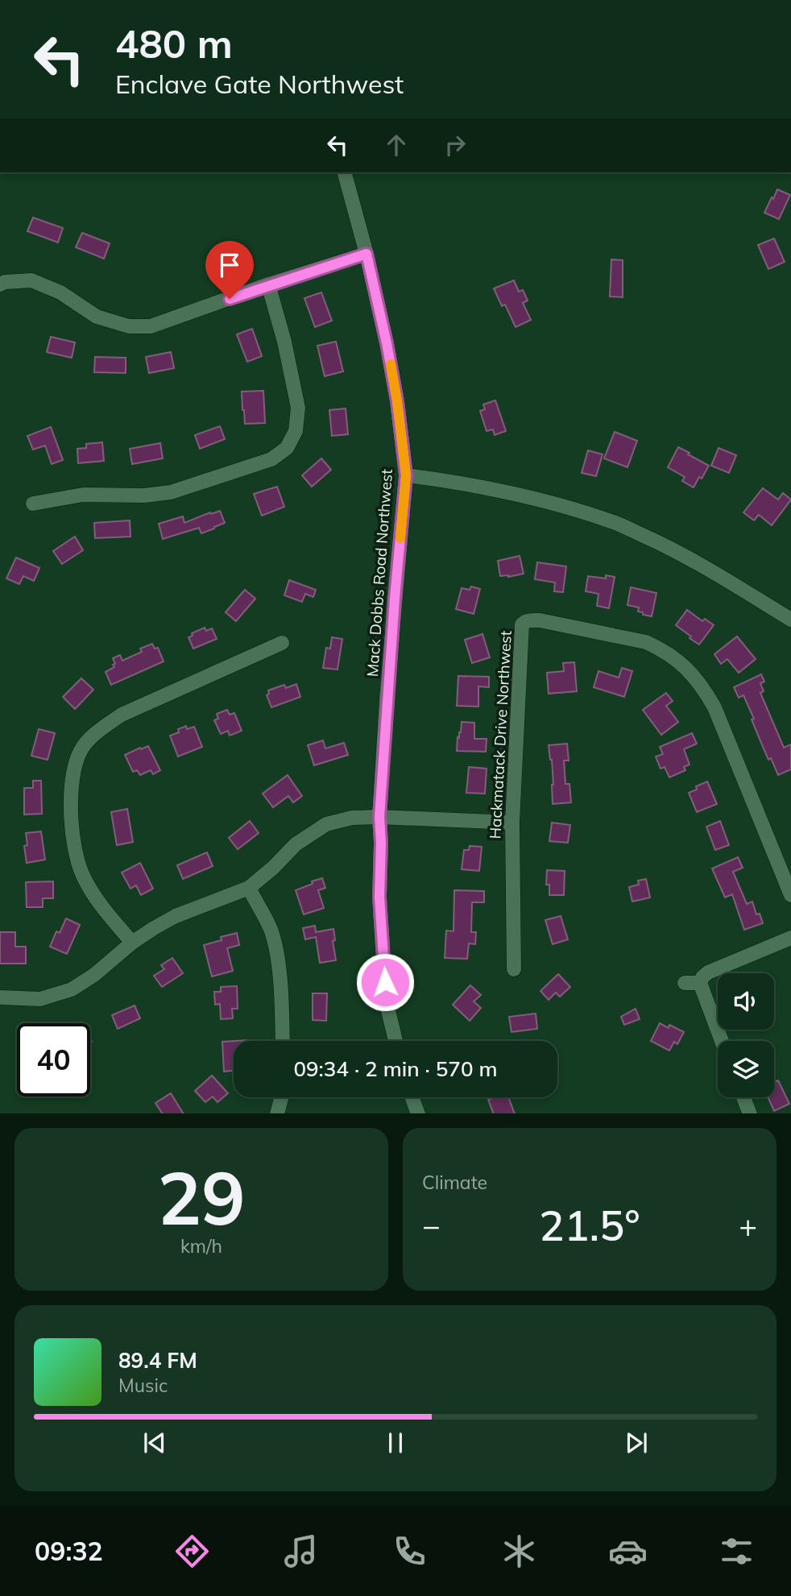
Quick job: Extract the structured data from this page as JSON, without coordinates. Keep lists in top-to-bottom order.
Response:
{
  "streets": {
    "street": ["Mack Dobbs Road Northwest", "Hackmatack Drive Northwest"]
  },
  "page": {
    "turn": ["480 m", "Enclave Gate Northwest"],
    "limit": "40",
    "trip": "09:34 · 2 min · 570 m",
    "tile": [
      ["29", "km/h"],
      "Climate"
    ],
    "heat": ["−", "21.5°", "+"],
    "song": ["89.4 FM", "Music"],
    "tabs": "09:32"
  }
}
